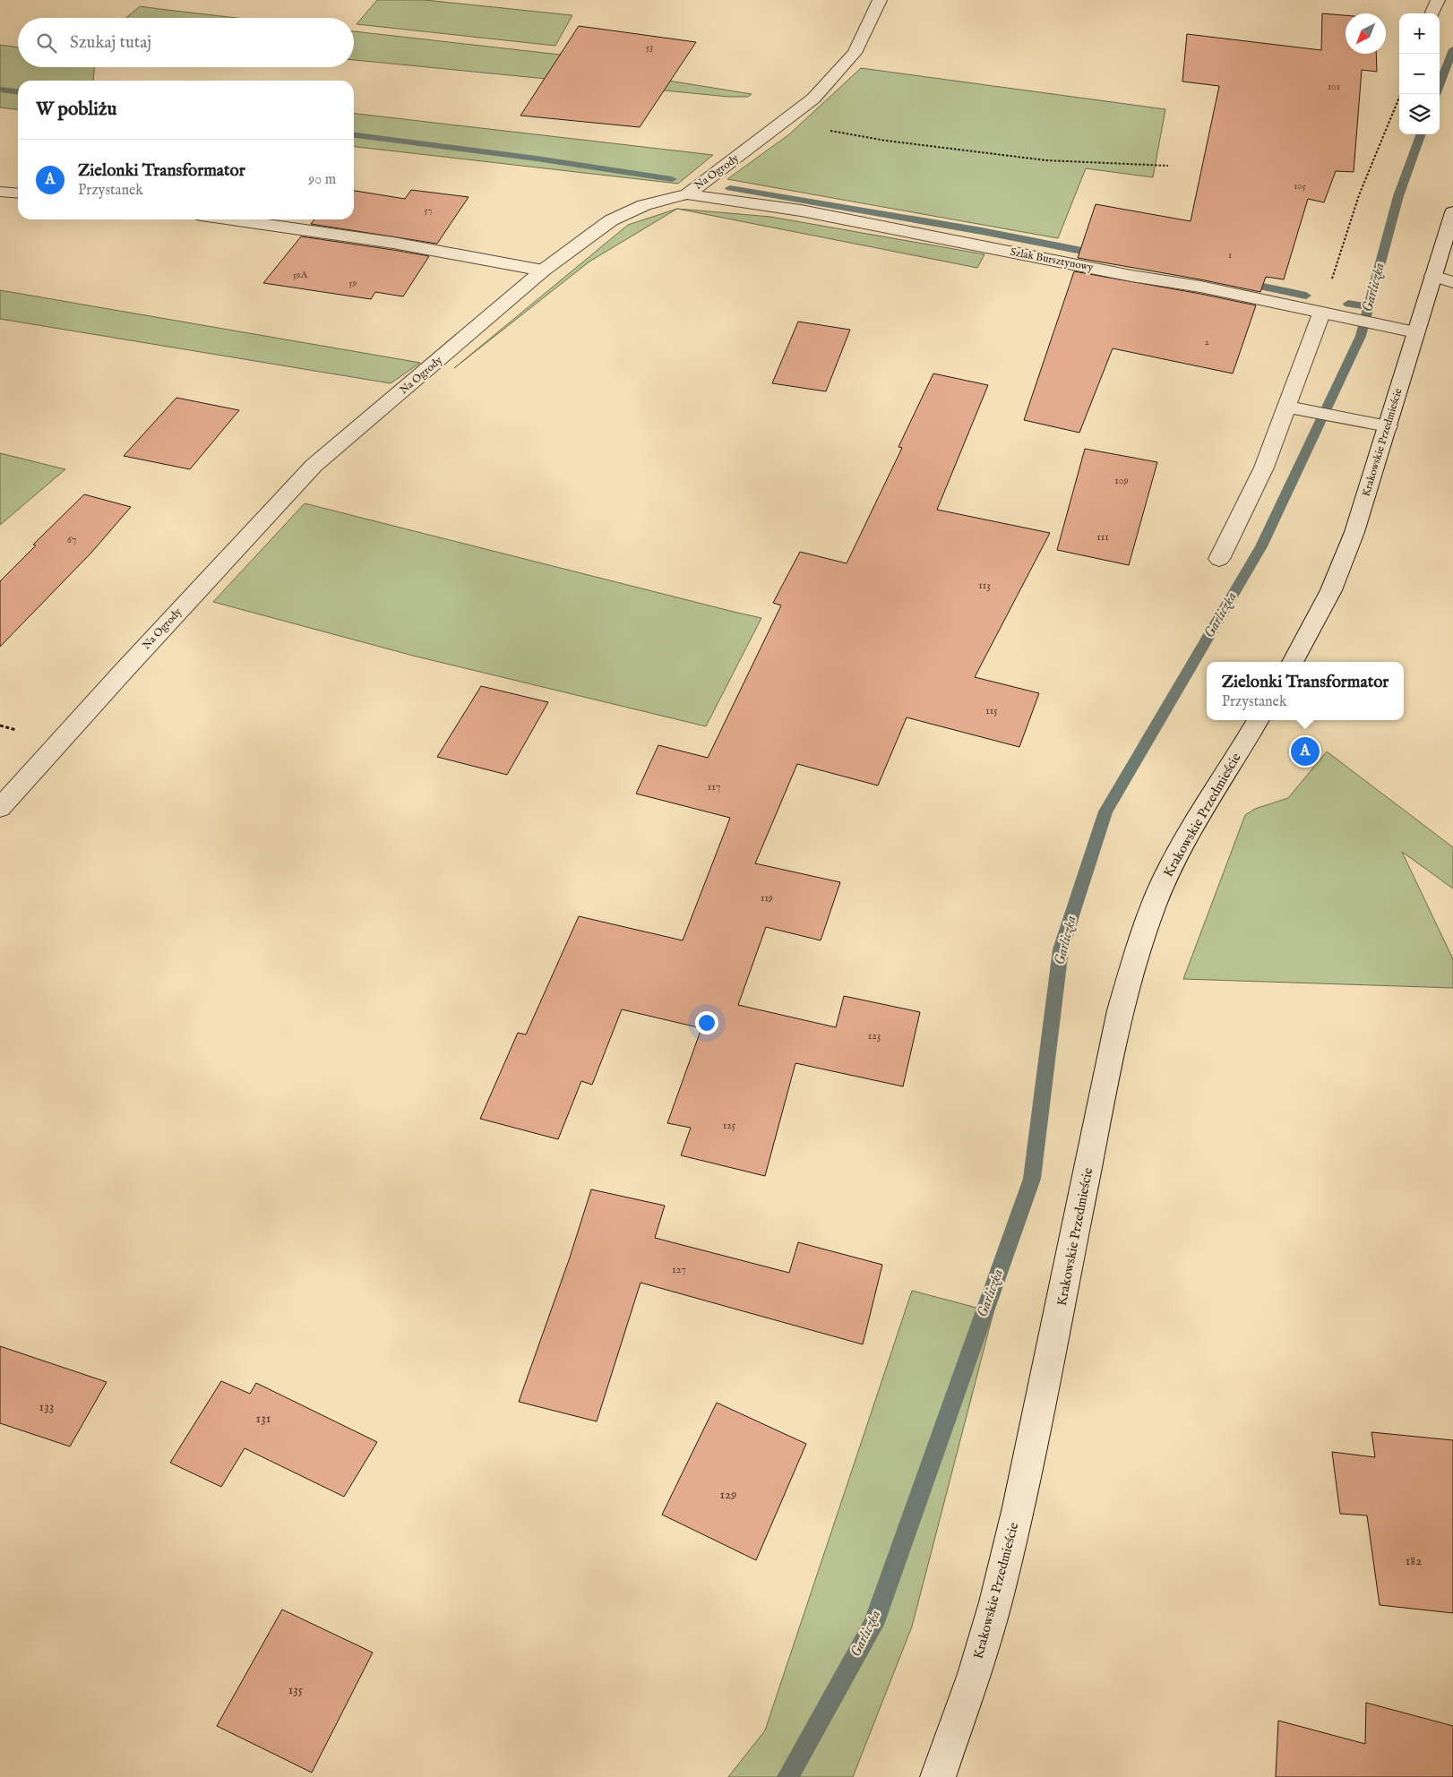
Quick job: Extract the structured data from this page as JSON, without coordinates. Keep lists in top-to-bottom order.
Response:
{
  "streets": {
    "street": ["Na Ogrody", "Szlak Bursztynowy", "Krakowskie Przedmieście"]
  },
  "crossings": [
    ["Na Ogrody", "Szlak Bursztynowy"],
    ["Szlak Bursztynowy", "Krakowskie Przedmieście"]
  ],
  "water": ["Garliczka"],
  "house_numbers": [
    "53",
    "101",
    "105",
    "57",
    "1",
    "59A",
    "59",
    "2",
    "109",
    "111",
    "67",
    "113",
    "115",
    "117",
    "119",
    "123",
    "125",
    "127",
    "133",
    "131",
    "129",
    "182",
    "135"
  ],
  "north": "bottom left",
  "page": {
    "map_buttons": ["+", "−"],
    "search": "Szukaj tutaj",
    "heading": "W pobliżu",
    "list": [
      {
        "mark": "A",
        "name": "Zielonki Transformator",
        "note": "Przystanek",
        "value": "90 m"
      }
    ],
    "popup": ["Zielonki Transformator", "Przystanek"],
    "pins": "A"
  }
}
